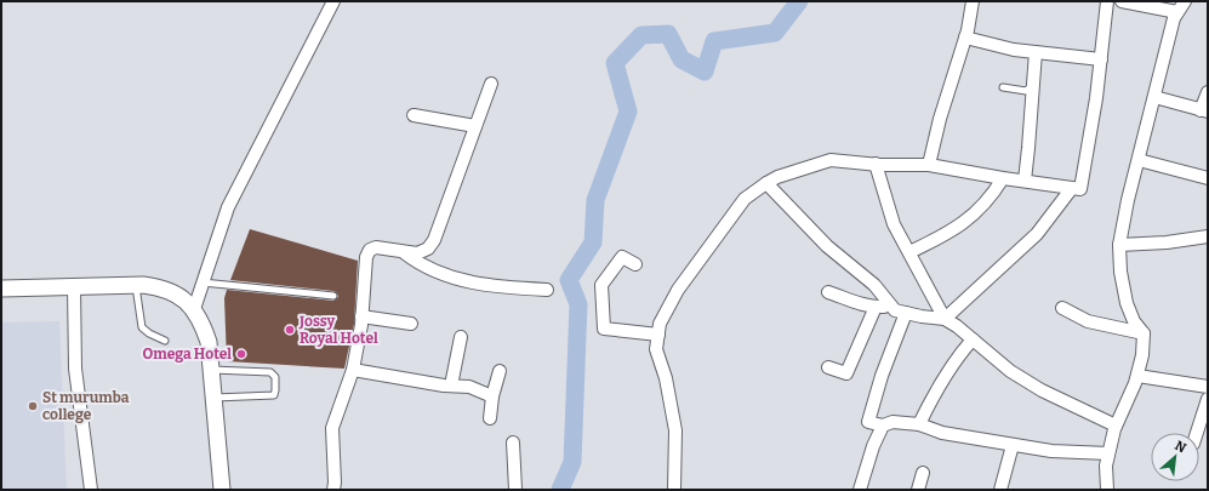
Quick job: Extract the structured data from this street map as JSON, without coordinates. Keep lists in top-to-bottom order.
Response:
{
  "places": ["Jossy Royal Hotel", "Omega Hotel", "St murumba college"],
  "north": "top right"
}
